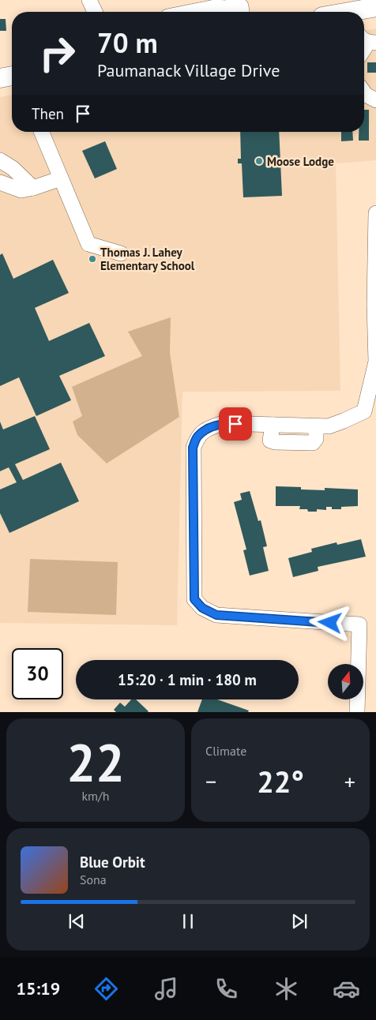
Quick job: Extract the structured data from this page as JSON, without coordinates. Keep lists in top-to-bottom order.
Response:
{
  "places": ["Moose Lodge", "Thomas J. Lahey Elementary School"],
  "north": "top",
  "page": {
    "turn": ["70 m", "Paumanack Village Drive"],
    "then": "Then",
    "limit": "30",
    "trip": "15:20 · 1 min · 180 m",
    "tile": [
      ["22", "km/h"],
      "Climate"
    ],
    "heat": ["−", "22°", "+"],
    "song": ["Blue Orbit", "Sona"],
    "tabs": "15:19"
  }
}
